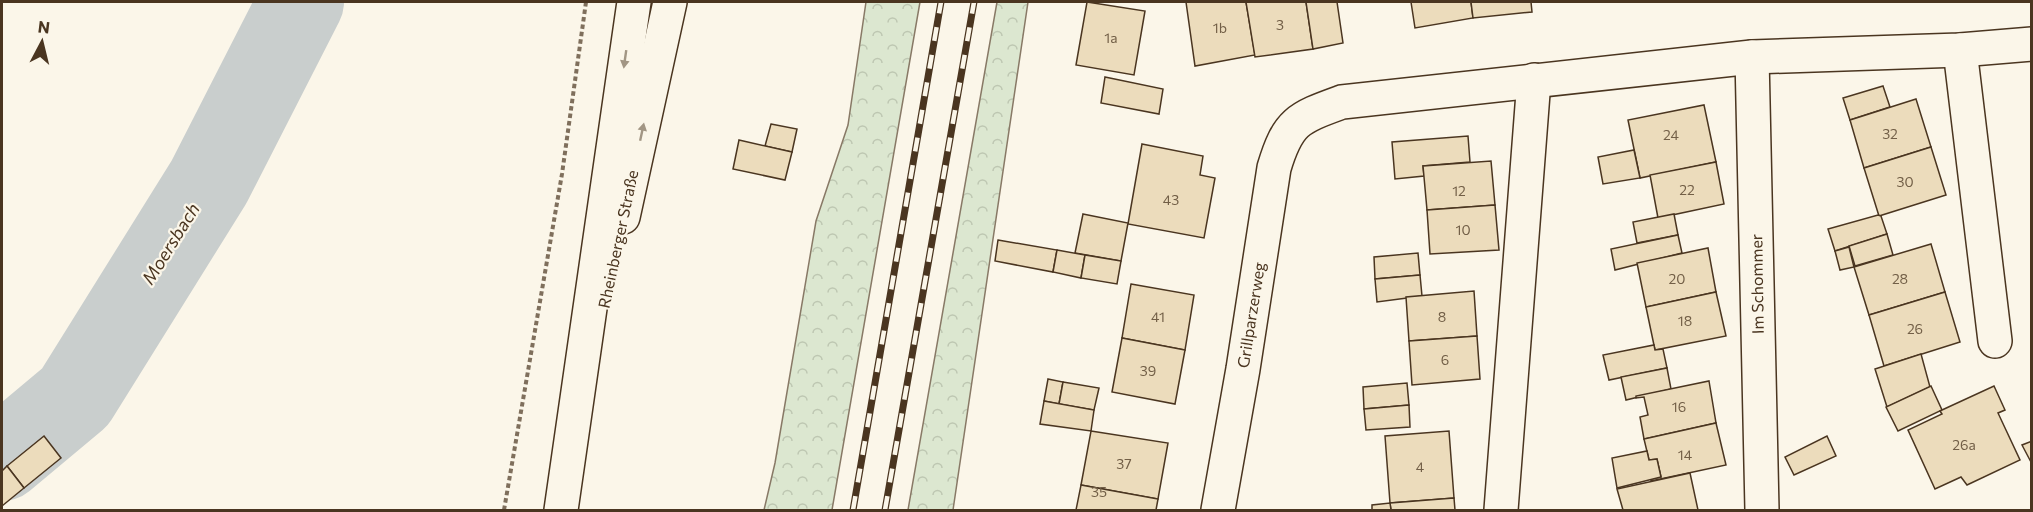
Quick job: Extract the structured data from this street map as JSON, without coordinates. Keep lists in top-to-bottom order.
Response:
{
  "streets": {
    "street": ["Rheinberger Straße", "Im Schommer", "Grillparzerweg"]
  },
  "water": ["Moersbach"],
  "house_numbers": [
    "3",
    "1b",
    "1a",
    "32",
    "24",
    "30",
    "22",
    "12",
    "43",
    "10",
    "20",
    "28",
    "41",
    "8",
    "18",
    "26",
    "6",
    "39",
    "16",
    "26a",
    "14",
    "37",
    "4",
    "35"
  ],
  "north": "top"
}
